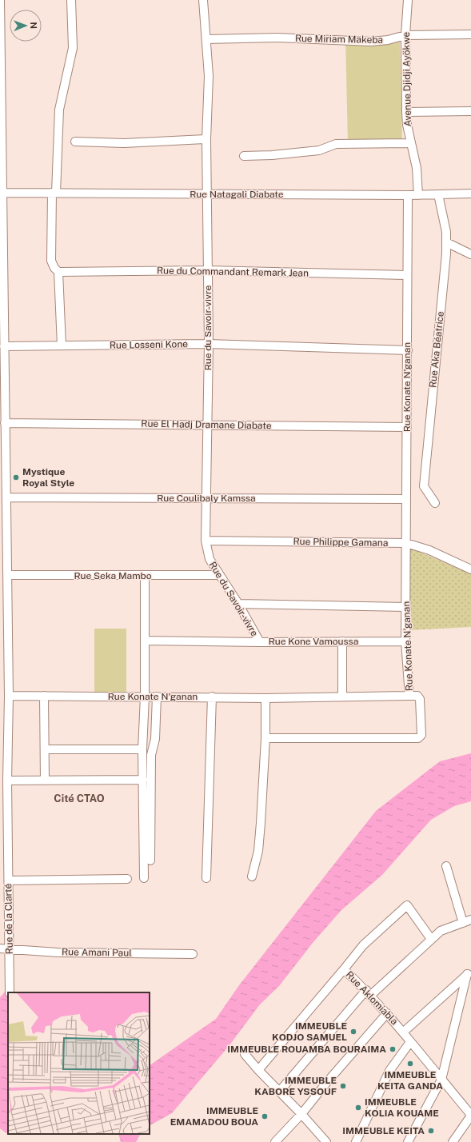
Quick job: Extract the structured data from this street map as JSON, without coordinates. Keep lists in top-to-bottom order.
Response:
{
  "streets": {
    "street": [
      "Rue Miriam Makeba",
      "Avenue Djidji Ayökwe",
      "Rue Natagali Diabate",
      "Rue du Commandant Remark Jean",
      "Rue du Savoir-vivre",
      "Rue Losseni Kone",
      "Rue Aka Béatrice",
      "Rue Konate N'ganan",
      "Rue El Hadj Dramane Diabate",
      "Rue Coulibaly Kamssa",
      "Rue Philippe Gamana",
      "Rue Seka Mambo",
      "Rue Kone Vamoussa",
      "Rue de la Clarté",
      "Rue Amani Paul",
      "Rue Aklomiabla"
    ]
  },
  "crossings": [
    ["Rue Miriam Makeba", "Avenue Djidji Ayökwe"],
    ["Rue Miriam Makeba", "Rue du Savoir-vivre"],
    ["Avenue Djidji Ayökwe", "Rue Natagali Diabate"],
    ["Rue Natagali Diabate", "Rue du Savoir-vivre"],
    ["Rue Natagali Diabate", "Rue Aka Béatrice"],
    ["Rue Natagali Diabate", "Rue Konate N'ganan"],
    ["Rue Natagali Diabate", "Rue de la Clarté"],
    ["Rue du Commandant Remark Jean", "Rue du Savoir-vivre"],
    ["Rue du Commandant Remark Jean", "Rue Konate N'ganan"],
    ["Rue du Savoir-vivre", "Rue Losseni Kone"],
    ["Rue du Savoir-vivre", "Rue El Hadj Dramane Diabate"],
    ["Rue du Savoir-vivre", "Rue Coulibaly Kamssa"],
    ["Rue du Savoir-vivre", "Rue Philippe Gamana"],
    ["Rue du Savoir-vivre", "Rue Seka Mambo"],
    ["Rue du Savoir-vivre", "Rue Kone Vamoussa"],
    ["Rue Losseni Kone", "Rue Konate N'ganan"],
    ["Rue Losseni Kone", "Rue de la Clarté"],
    ["Rue Konate N'ganan", "Rue El Hadj Dramane Diabate"],
    ["Rue Konate N'ganan", "Rue Coulibaly Kamssa"],
    ["Rue Konate N'ganan", "Rue Philippe Gamana"],
    ["Rue Konate N'ganan", "Rue Kone Vamoussa"],
    ["Rue Konate N'ganan", "Rue de la Clarté"],
    ["Rue El Hadj Dramane Diabate", "Rue de la Clarté"],
    ["Rue Coulibaly Kamssa", "Rue de la Clarté"],
    ["Rue Seka Mambo", "Rue de la Clarté"],
    ["Rue de la Clarté", "Rue Amani Paul"]
  ],
  "districts": ["Cité CTAO"],
  "places": [
    "Mystique Royal Style",
    "IMMEUBLE KODJO SAMUEL",
    "IMMEUBLE ROUAMBA BOURAIMA",
    "IMMEUBLE KEITA GANDA",
    "IMMEUBLE KABORE YSSOUF",
    "IMMEUBLE KOLIA KOUAME",
    "IMMEUBLE EMAMADOU BOUA",
    "IMMEUBLE KEITA"
  ],
  "north": "right"
}
